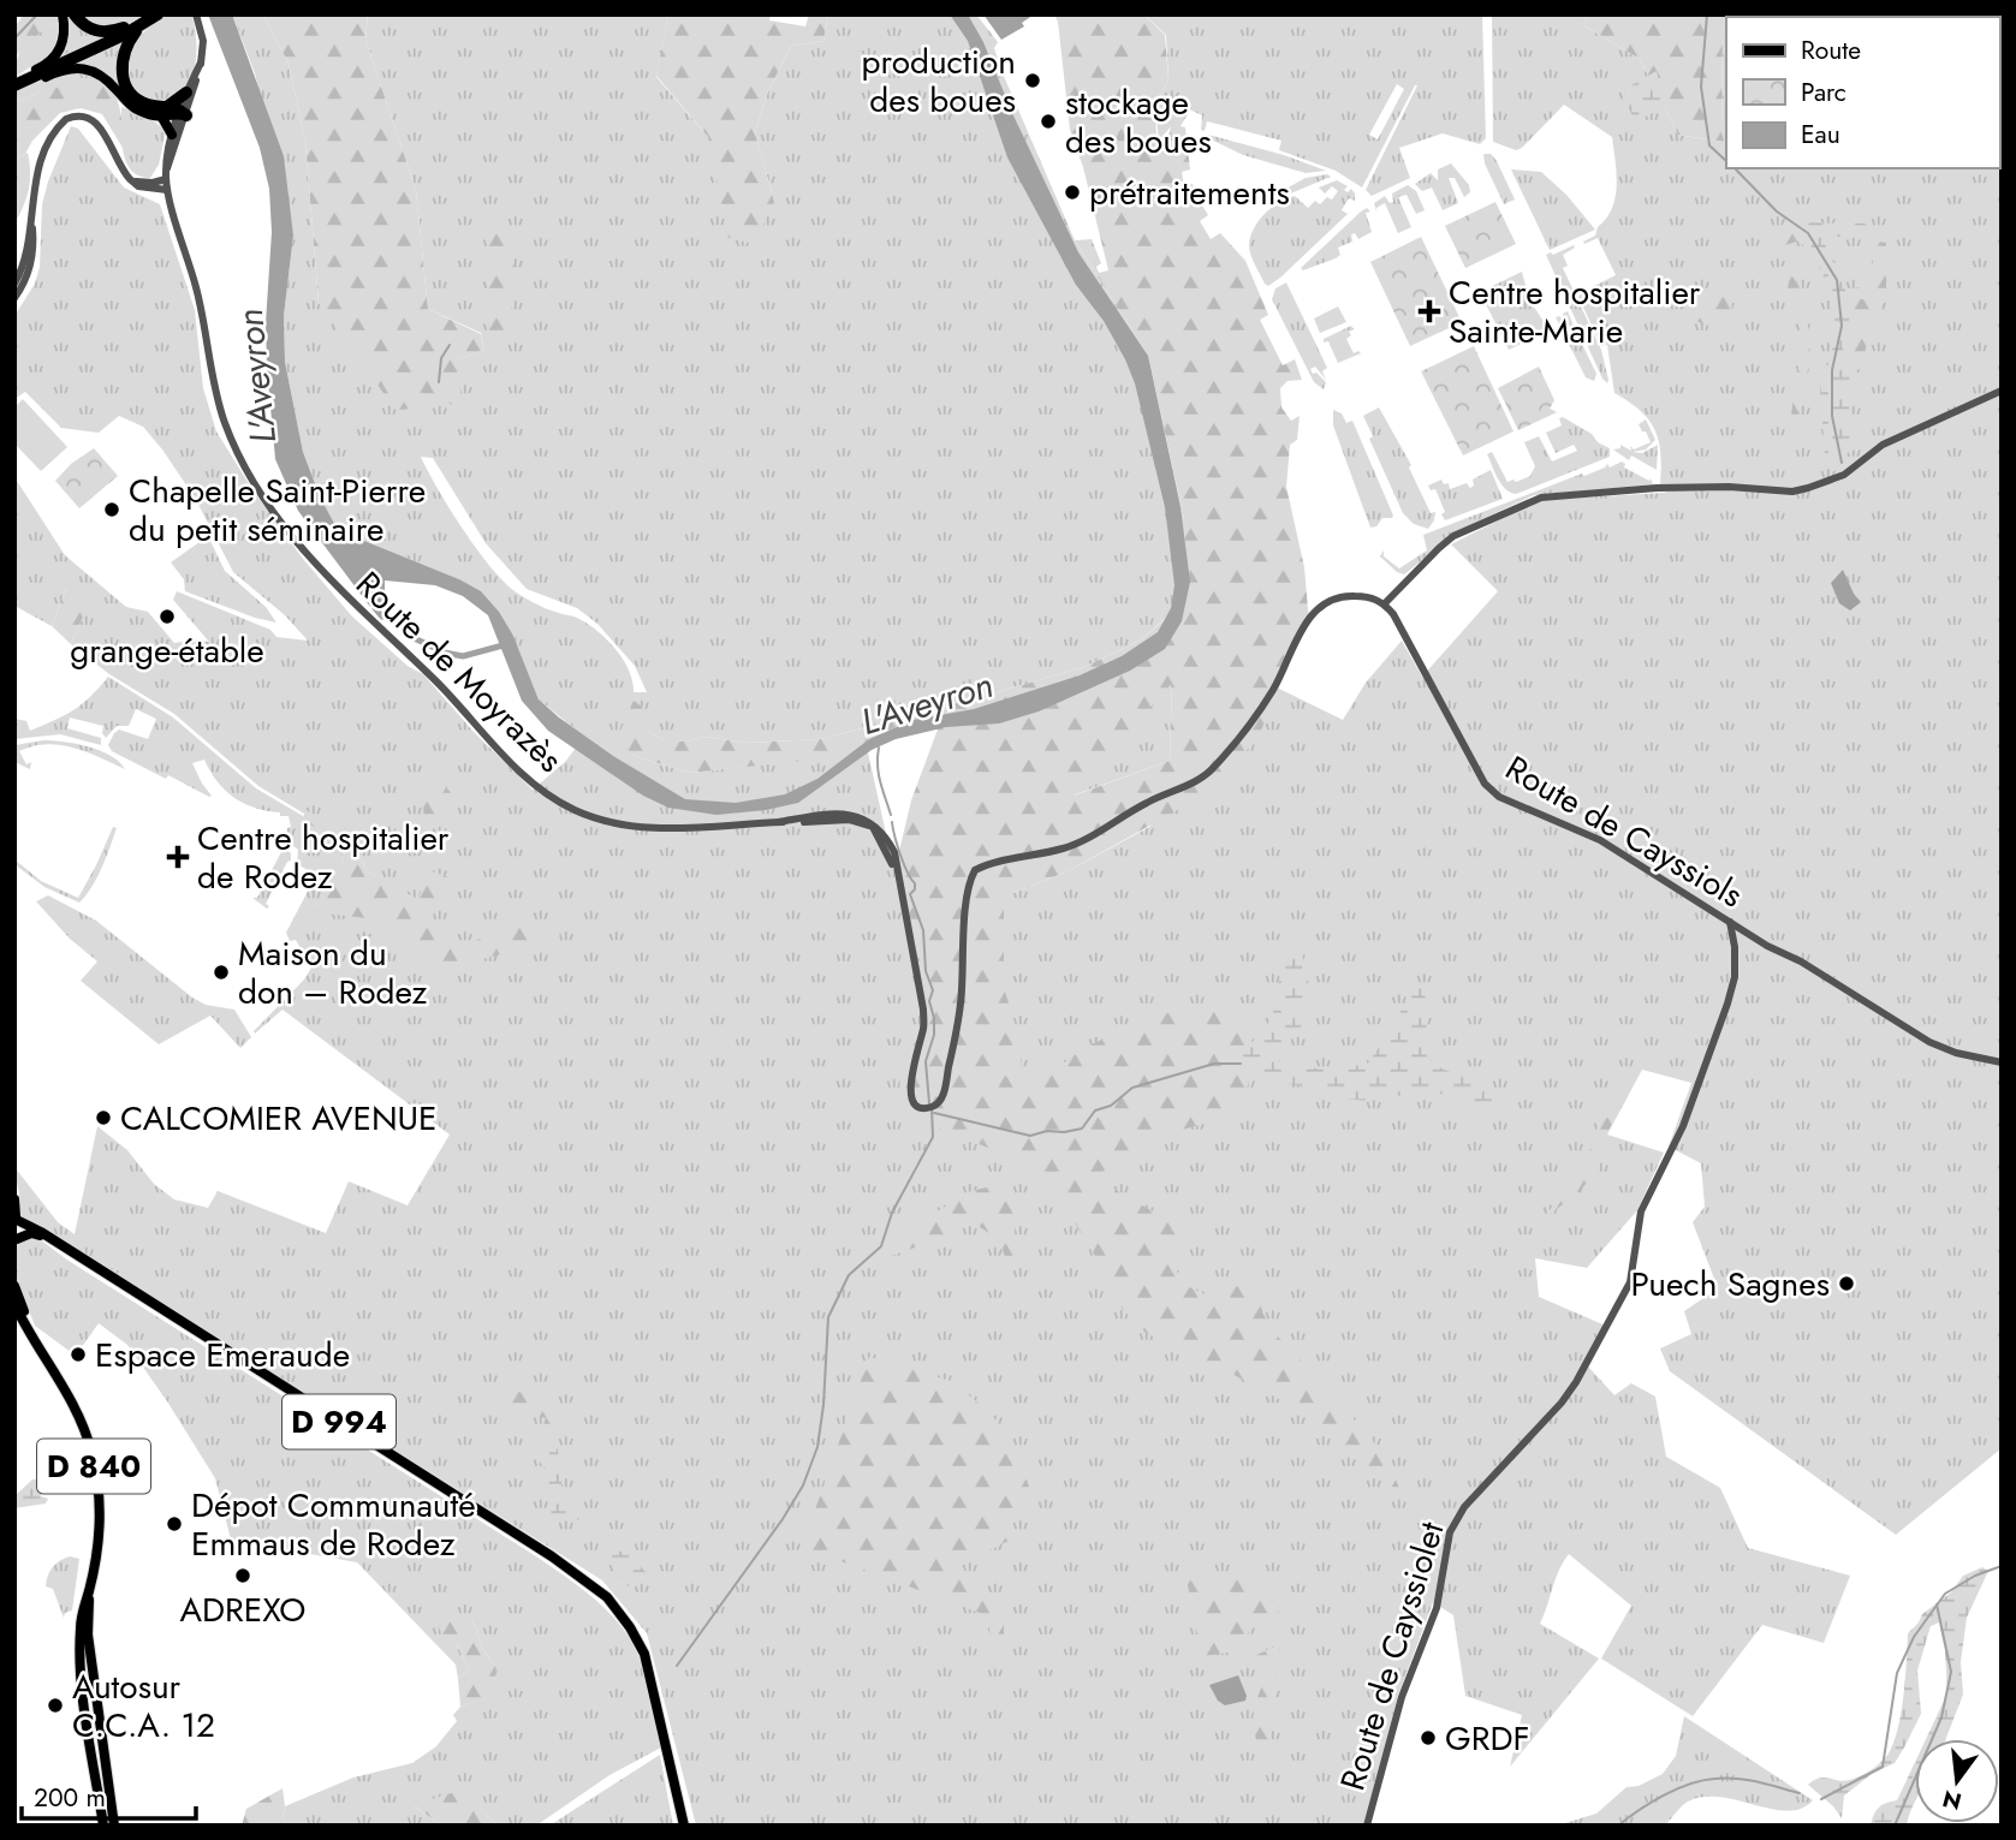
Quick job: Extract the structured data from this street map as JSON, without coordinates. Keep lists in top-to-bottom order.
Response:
{
  "streets": {
    "main road": ["D 994", "D 840"],
    "street": ["Route de Moyrazès", "Route de Cayssiols", "Route de Cayssiolet"]
  },
  "crossings": [
    ["Route de Moyrazès", "Route de Cayssiols"],
    ["Route de Cayssiols", "Route de Cayssiolet"]
  ],
  "water": ["L'Aveyron"],
  "places": {
    "other": [
      "production des boues",
      "stockage des boues",
      "prétraitements",
      "Chapelle Saint-Pierre du petit séminaire",
      "grange-étable",
      "Maison du don – Rodez",
      "CALCOMIER AVENUE",
      "Puech Sagnes",
      "Espace Emeraude",
      "Dépot Communauté Emmaus de Rodez",
      "ADREXO",
      "Autosur C.C.A. 12",
      "GRDF"
    ],
    "health": ["Centre hospitalier Sainte-Marie", "Centre hospitalier de Rodez"]
  },
  "legend": ["Route", "Parc", "Eau"],
  "scale_bar": "200 m",
  "north": "bottom"
}
